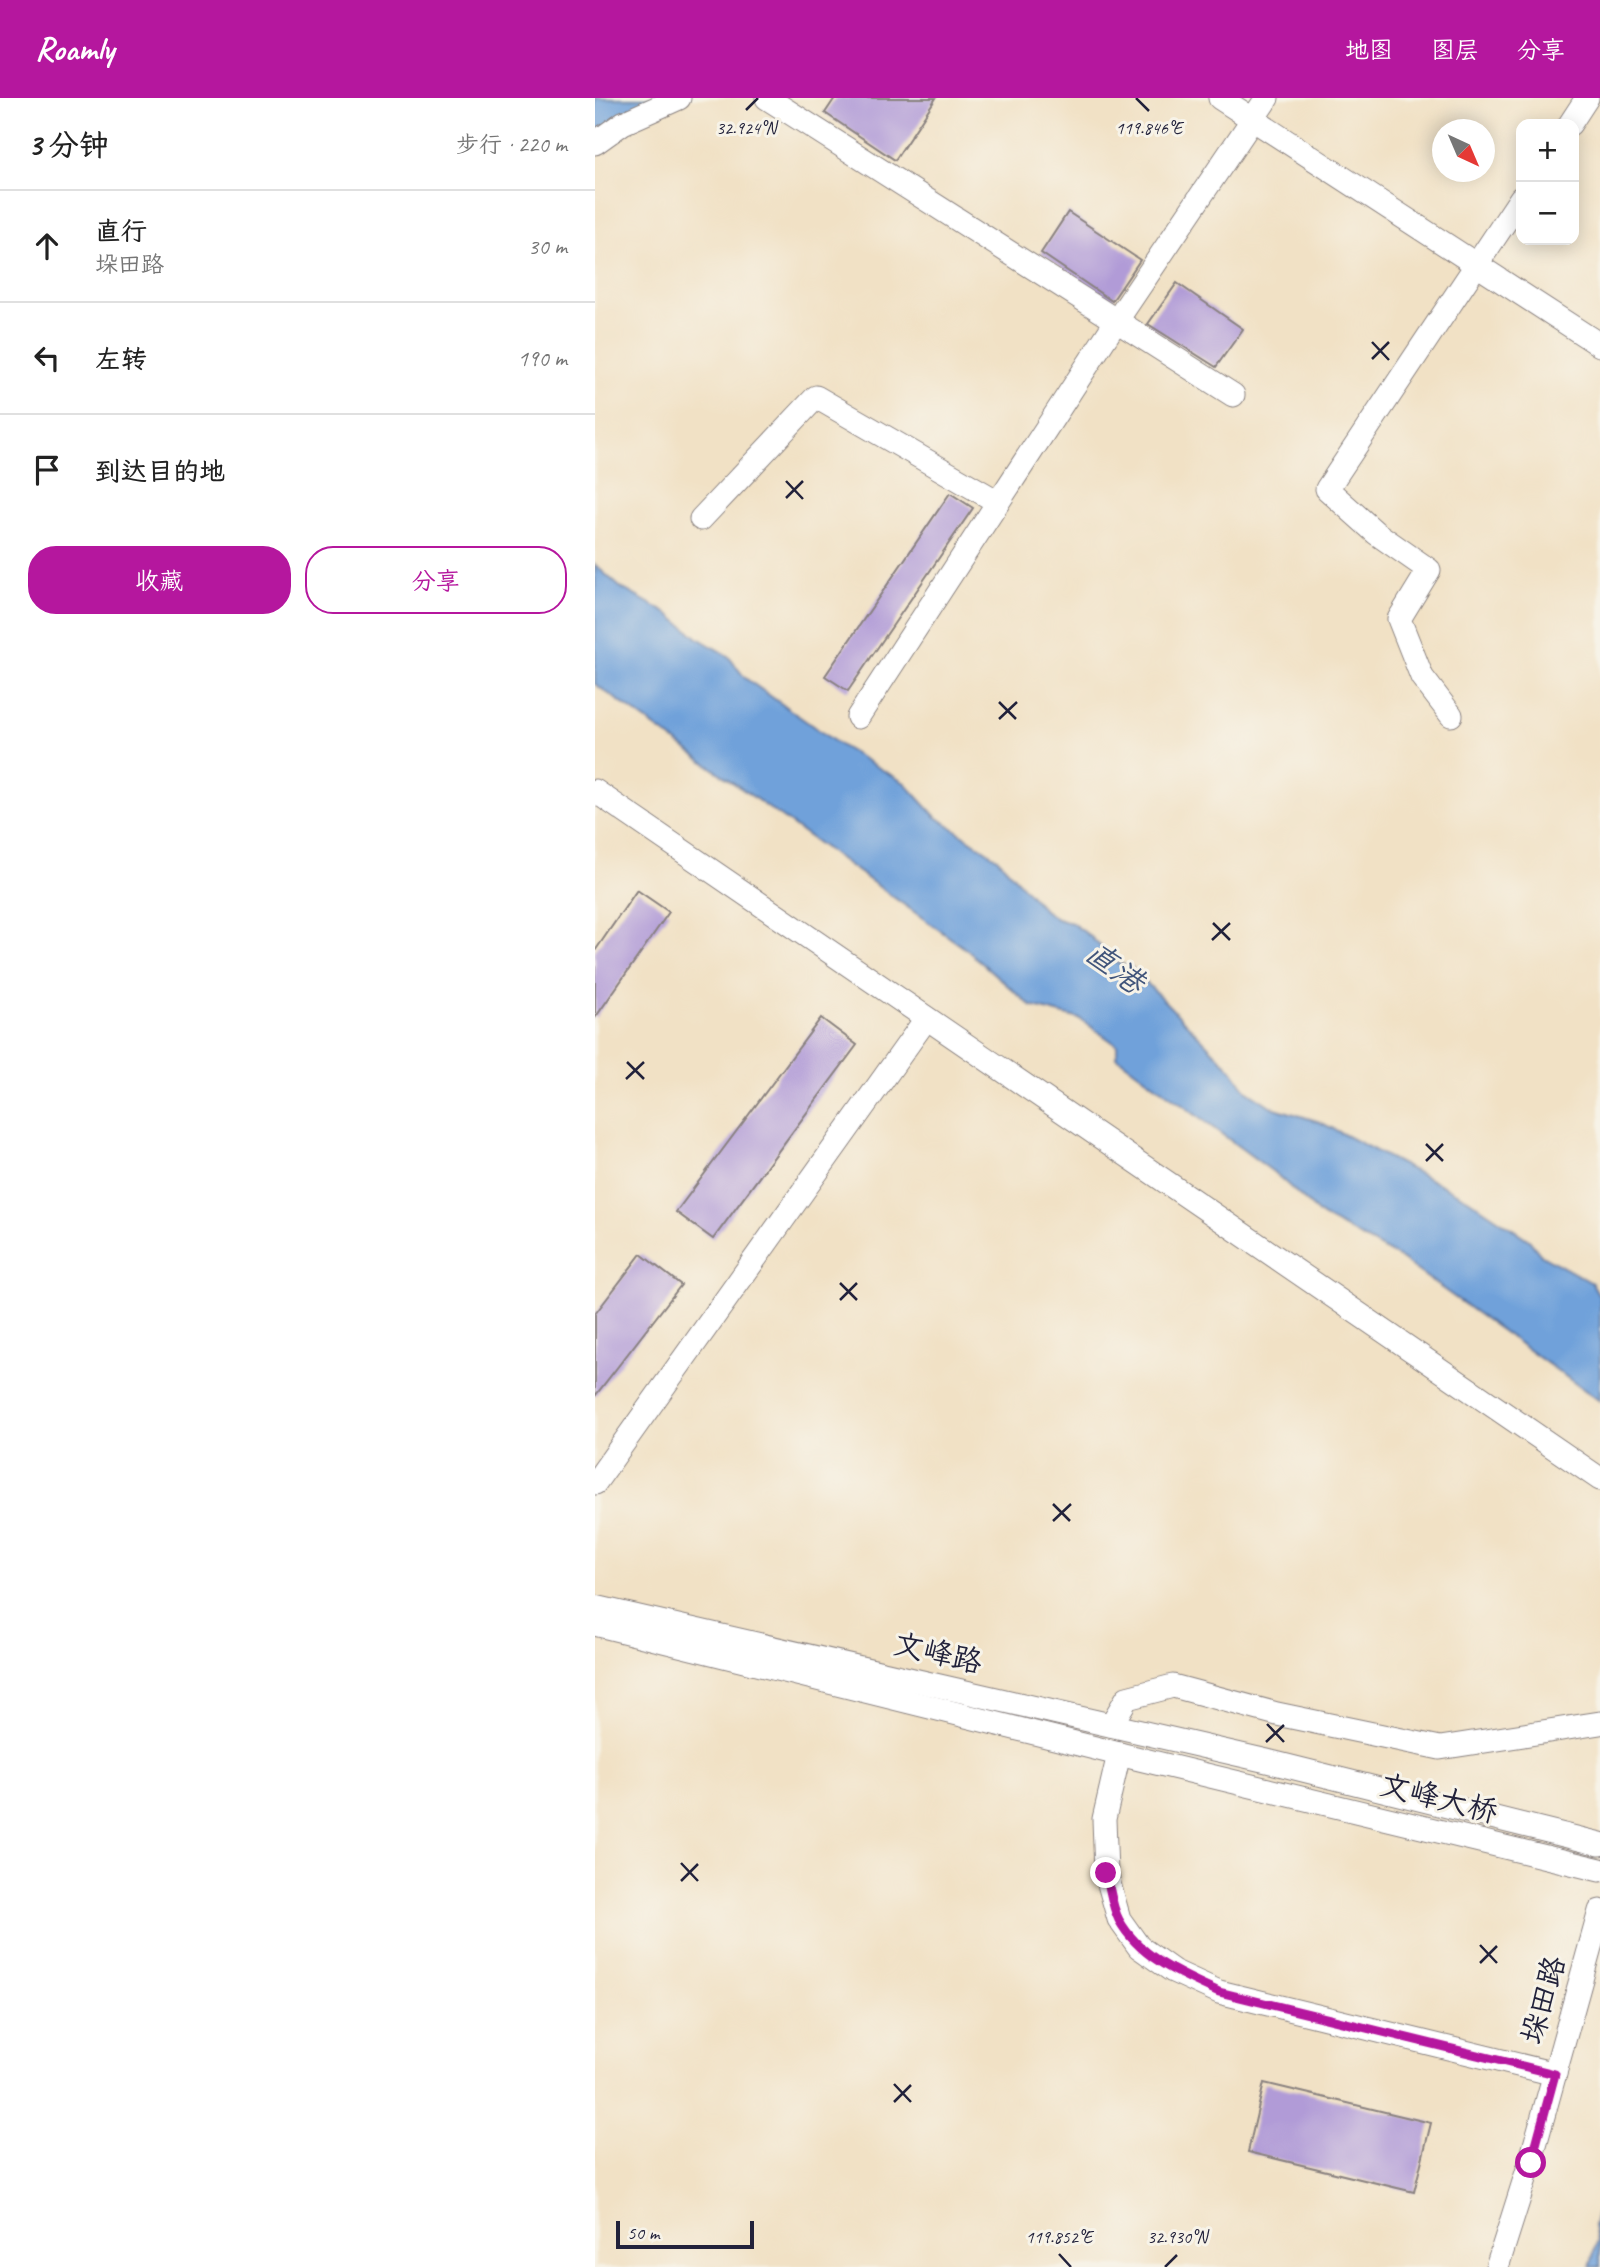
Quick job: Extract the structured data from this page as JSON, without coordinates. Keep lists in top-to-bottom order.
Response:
{
  "streets": {
    "street": ["文峰路", "文峰大桥", "垛田路"]
  },
  "crossings": [
    ["文峰路", "文峰大桥"]
  ],
  "water": ["直港"],
  "scale_bar": "50 m",
  "north": "bottom right",
  "page": {
    "header": "Roamly",
    "nav": ["地图", "图层", "分享"],
    "heading": ["3 分钟", "步行 · 220 m"],
    "map_buttons": ["+", "−"],
    "list": [
      ["直行", "垛田路", "30 m"],
      ["左转", "190 m"],
      "到达目的地"
    ],
    "buttons": ["收藏", "分享"],
    "scale": "50 m"
  },
  "coordinates": [
    "32.924°N",
    "119.846°E",
    "119.852°E",
    "32.930°N"
  ]
}
